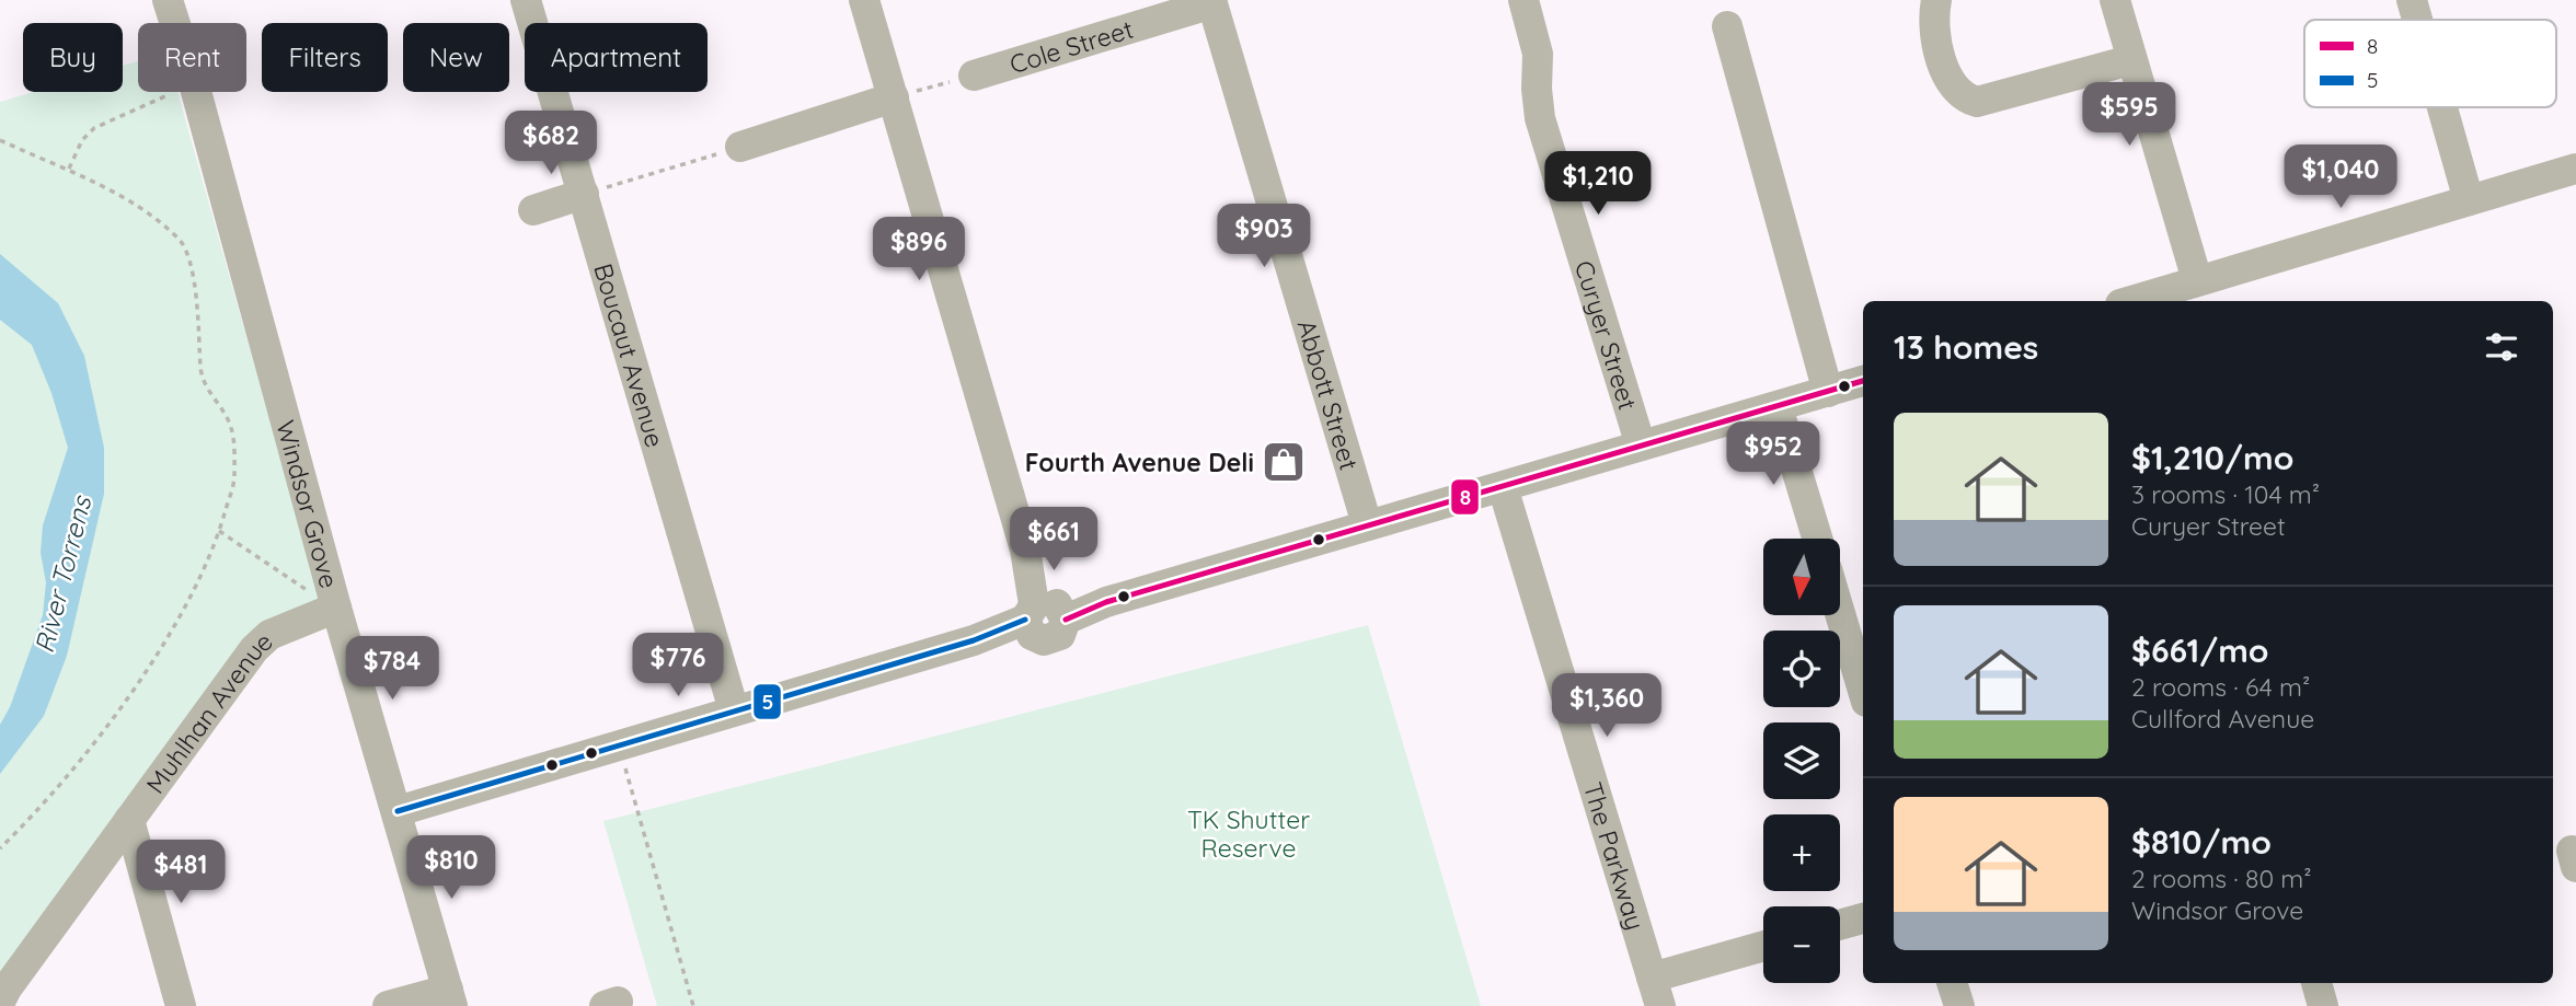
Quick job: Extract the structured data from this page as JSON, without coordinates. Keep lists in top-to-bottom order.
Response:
{
  "streets": {
    "street": [
      "Cole Street",
      "Curyer Street",
      "Boucaut Avenue",
      "Abbott Street",
      "Windsor Grove",
      "Muhlhan Avenue",
      "The Parkway"
    ]
  },
  "crossings": [
    ["Cole Street", "Abbott Street"],
    ["Windsor Grove", "Muhlhan Avenue"]
  ],
  "water": ["River Torrens"],
  "parks": ["TK Shutter Reserve"],
  "places": {
    "shop": ["Fourth Avenue Deli"]
  },
  "lines": ["transit line 8", "transit line 5"],
  "legend": ["8", "5"],
  "north": "bottom",
  "page": {
    "chip": [
      "Buy",
      "Rent",
      "Filters",
      "New",
      "Apartment"
    ],
    "price": [
      "$595",
      "$682",
      "$1,040",
      "$1,210",
      "$903",
      "$896",
      "$952",
      "$661",
      "$776",
      "$784",
      "$1,360",
      "$810",
      "$481"
    ],
    "heading": "13 homes",
    "list": [
      {
        "name": "$1,210/mo",
        "note": "3 rooms · 104 m² · Curyer Street"
      },
      {
        "name": "$661/mo",
        "note": "2 rooms · 64 m² · Cullford Avenue"
      },
      {
        "name": "$810/mo",
        "note": "2 rooms · 80 m² · Windsor Grove"
      }
    ],
    "map_buttons": ["+", "−"]
  }
}
